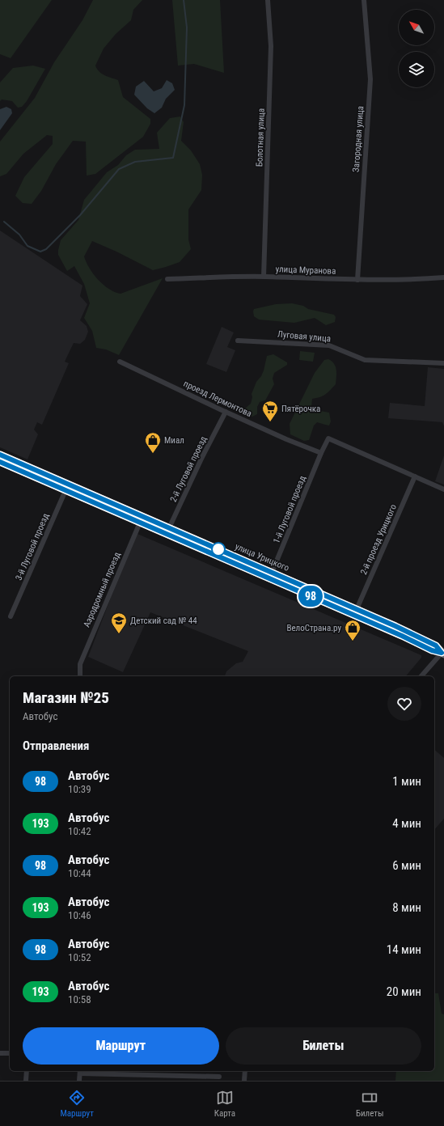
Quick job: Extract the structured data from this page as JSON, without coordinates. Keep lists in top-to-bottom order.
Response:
{
  "streets": {
    "highway": ["улица Урицкого"],
    "street": [
      "Болотная улица",
      "Загородная улица",
      "улица Муранова",
      "Луговая улица",
      "проезд Лермонтова",
      "2-й Луговой проезд",
      "1-й Луговой проезд",
      "2-й проезд Урицкого",
      "3-й Луговой проезд",
      "Аэродромный проезд"
    ]
  },
  "crossings": [
    ["Болотная улица", "улица Муранова"],
    ["Загородная улица", "улица Муранова"],
    ["проезд Лермонтова", "2-й Луговой проезд"],
    ["проезд Лермонтова", "1-й Луговой проезд"],
    ["2-й Луговой проезд", "улица Урицкого"],
    ["1-й Луговой проезд", "улица Урицкого"],
    ["2-й проезд Урицкого", "улица Урицкого"],
    ["3-й Луговой проезд", "улица Урицкого"],
    ["улица Урицкого", "Аэродромный проезд"]
  ],
  "places": {
    "supermarket": ["Пятёрочка"],
    "shop": ["Миал", "ВелоСтрана.ру"],
    "school or university": ["Детский сад № 44"]
  },
  "lines": ["bus line 98"],
  "north": "top left",
  "page": {
    "on_map": "98",
    "heading": [
      ["Магазин №25", "Автобус"],
      "Отправления"
    ],
    "list": [
      {
        "mark": "98",
        "name": "Автобус",
        "note": "10:39",
        "value": "1 мин"
      },
      {
        "mark": "193",
        "name": "Автобус",
        "note": "10:42",
        "value": "4 мин"
      },
      {
        "mark": "98",
        "name": "Автобус",
        "note": "10:44",
        "value": "6 мин"
      },
      {
        "mark": "193",
        "name": "Автобус",
        "note": "10:46",
        "value": "8 мин"
      },
      {
        "mark": "98",
        "name": "Автобус",
        "note": "10:52",
        "value": "14 мин"
      },
      {
        "mark": "193",
        "name": "Автобус",
        "note": "10:58",
        "value": "20 мин"
      }
    ],
    "buttons": ["Маршрут", "Билеты"],
    "tabs": ["Маршрут", "Карта", "Билеты"]
  }
}
